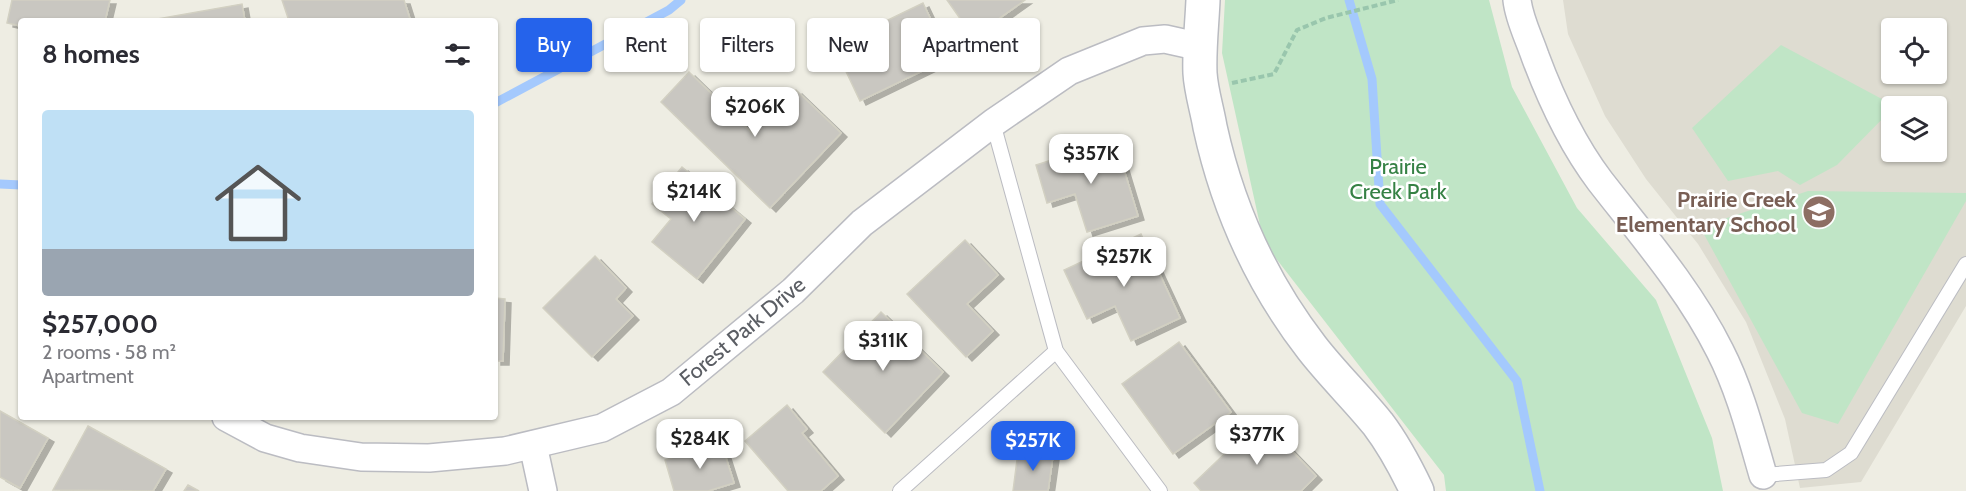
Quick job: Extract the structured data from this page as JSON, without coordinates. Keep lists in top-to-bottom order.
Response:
{
  "streets": {
    "street": ["Forest Park Drive"]
  },
  "parks": ["Prairie Creek Park"],
  "places": {
    "school or university": ["Prairie Creek Elementary School"]
  },
  "page": {
    "chip": [
      "Buy",
      "Rent",
      "Filters",
      "New",
      "Apartment"
    ],
    "heading": "8 homes",
    "price": [
      "$206K",
      "$357K",
      "$214K",
      "$257K",
      "$311K",
      "$377K",
      "$284K",
      "$257K"
    ],
    "list": [
      {
        "name": "$257,000",
        "note": "2 rooms · 58 m² · Apartment"
      }
    ]
  }
}
